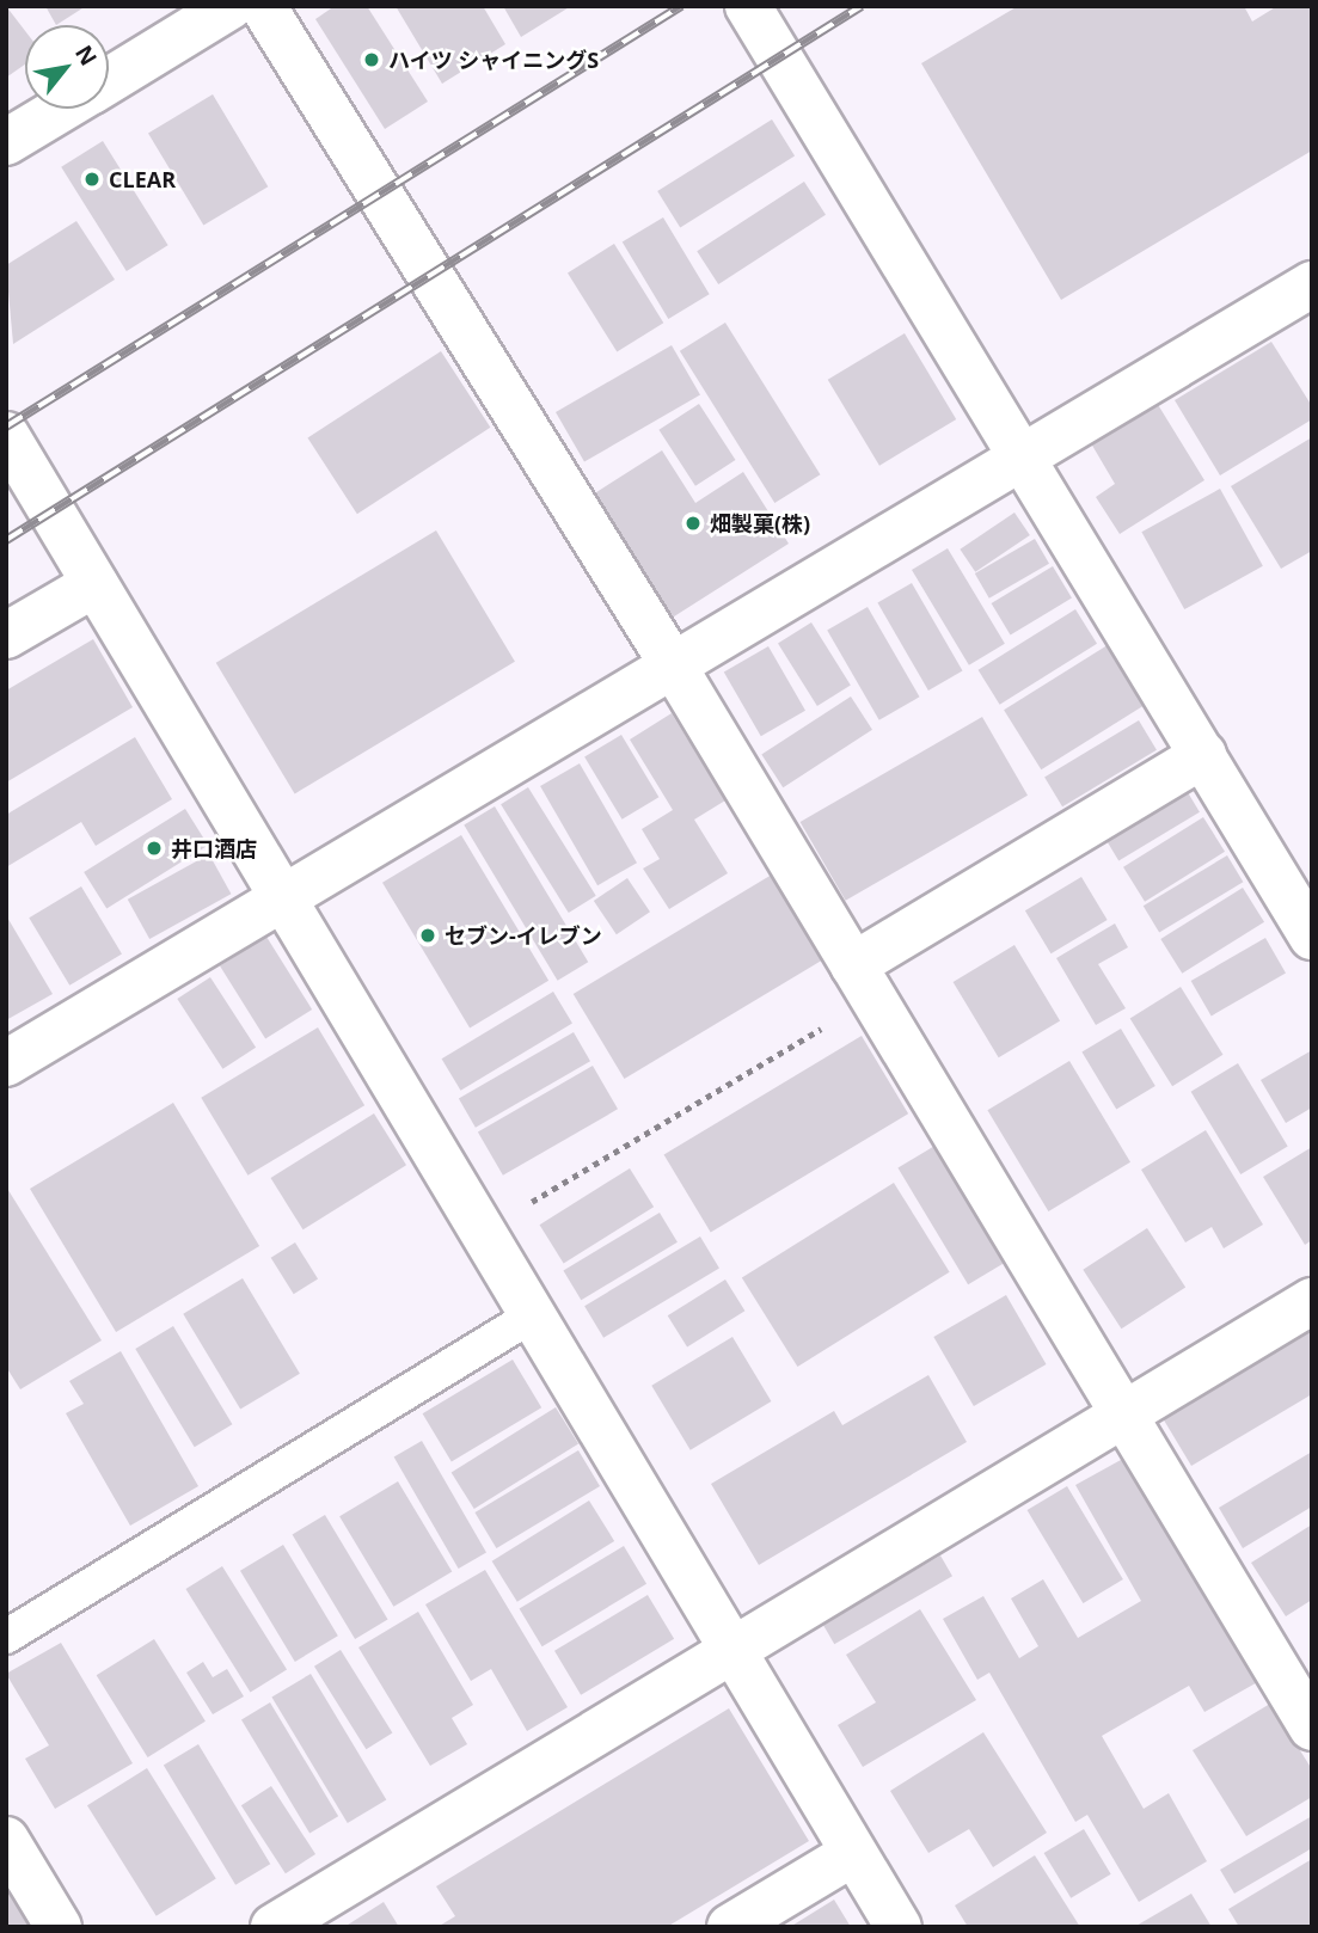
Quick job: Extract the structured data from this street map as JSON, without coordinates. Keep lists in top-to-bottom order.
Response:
{
  "places": [
    "ハイツ シャイニングS",
    "CLEAR",
    "畑製菓(株)",
    "井口酒店",
    "セブン-イレブン"
  ],
  "north": "top right"
}
